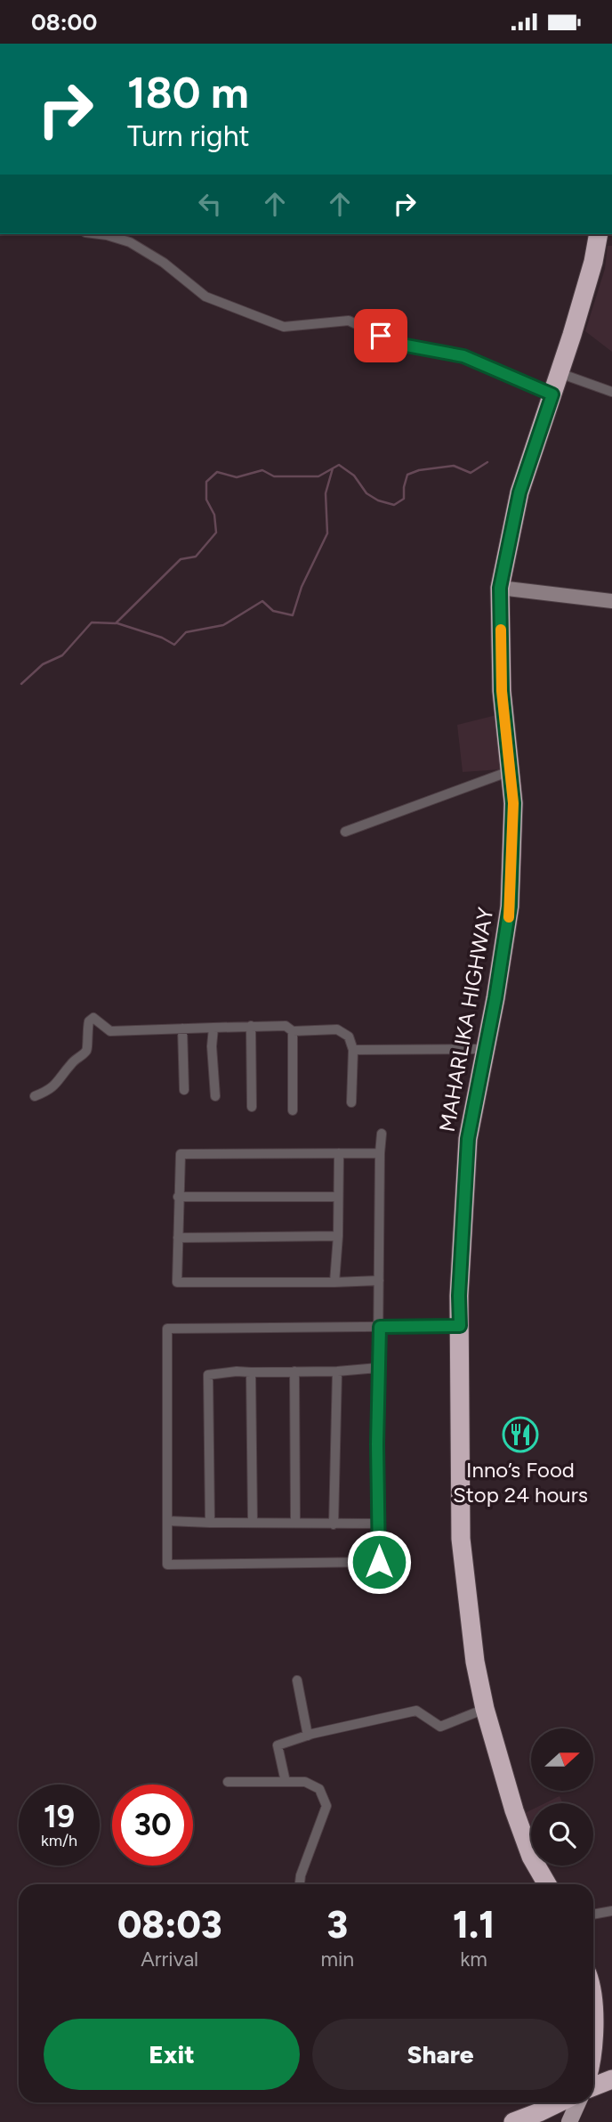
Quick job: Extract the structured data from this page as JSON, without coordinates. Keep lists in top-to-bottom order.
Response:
{
  "streets": {
    "highway": ["MAHARLIKA HIGHWAY"]
  },
  "places": {
    "restaurant": ["Inno’s Food Stop 24 hours"]
  },
  "north": "right",
  "page": {
    "status": "08:00",
    "turn": ["180 m", "Turn right"],
    "speed": "19 km/h",
    "limit": "30",
    "eta": [
      "08:03",
      "Arrival",
      "3",
      "min",
      "1.1",
      "km"
    ],
    "buttons": ["Exit", "Share"]
  }
}
